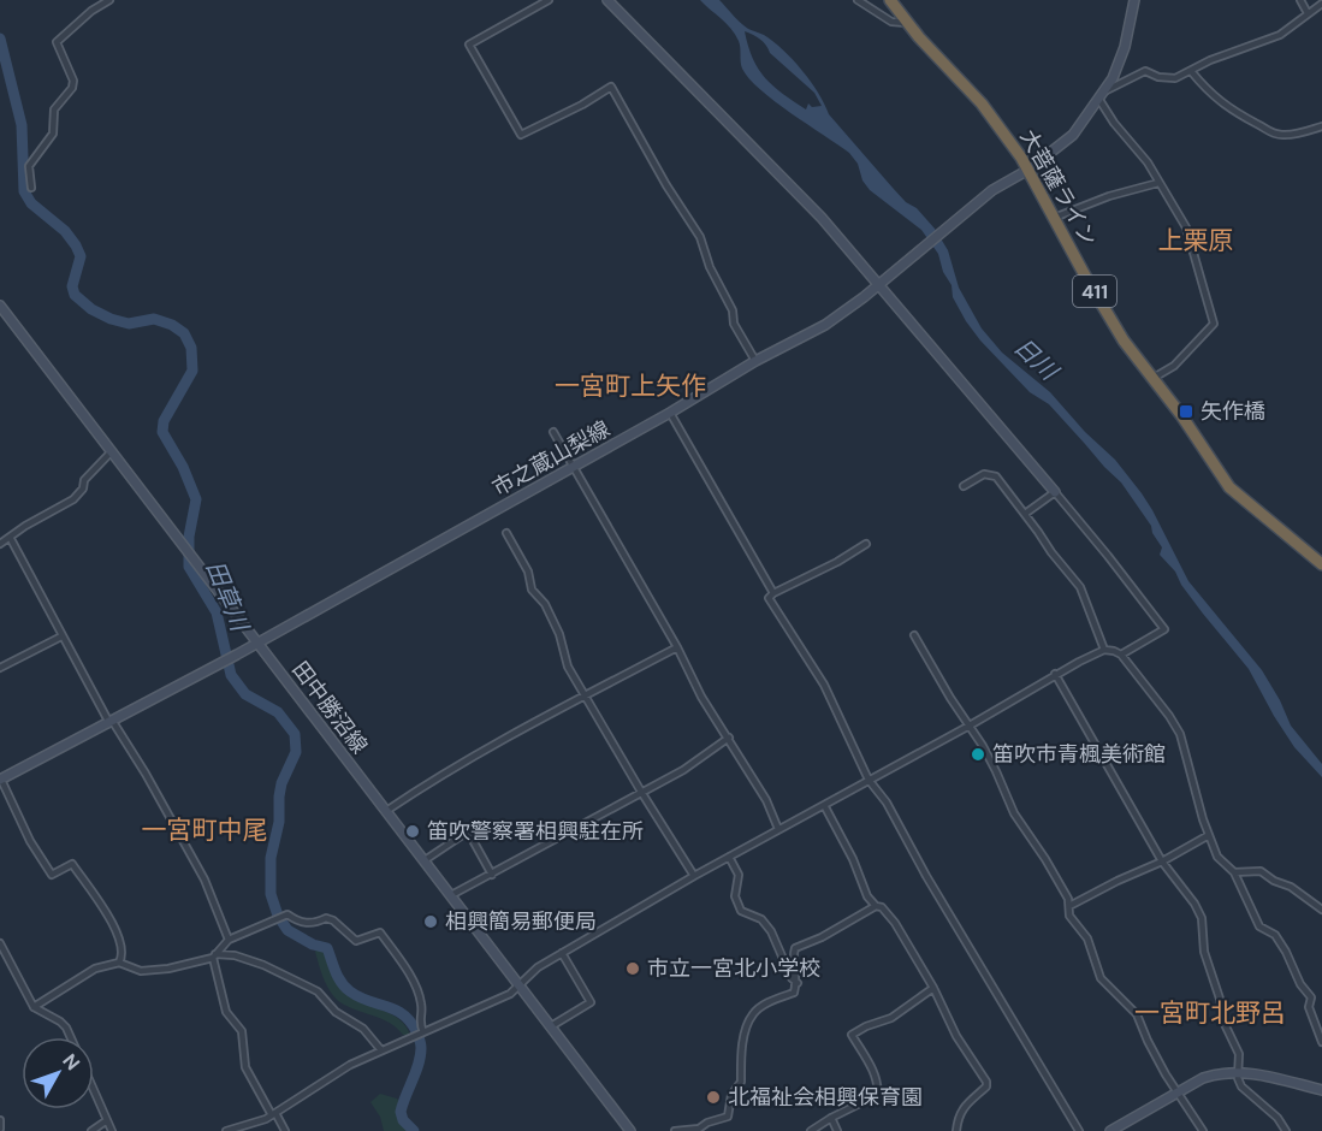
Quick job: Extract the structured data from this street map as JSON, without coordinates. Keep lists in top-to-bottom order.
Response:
{
  "streets": {
    "highway": ["大菩薩ライン", "411"],
    "main road": ["市之蔵山梨線", "田中勝沼線"]
  },
  "crossings": [
    ["大菩薩ライン", "市之蔵山梨線"],
    ["市之蔵山梨線", "田中勝沼線"]
  ],
  "districts": [
    "上栗原",
    "一宮町上矢作",
    "一宮町中尾",
    "一宮町北野呂"
  ],
  "water": ["日川", "田草川"],
  "places": {
    "transit": ["矢作橋"],
    "other": [
      "笛吹市青楓美術館",
      "笛吹警察署相興駐在所",
      "相興簡易郵便局",
      "市立一宮北小学校",
      "北福祉会相興保育園"
    ]
  },
  "north": "top right"
}
